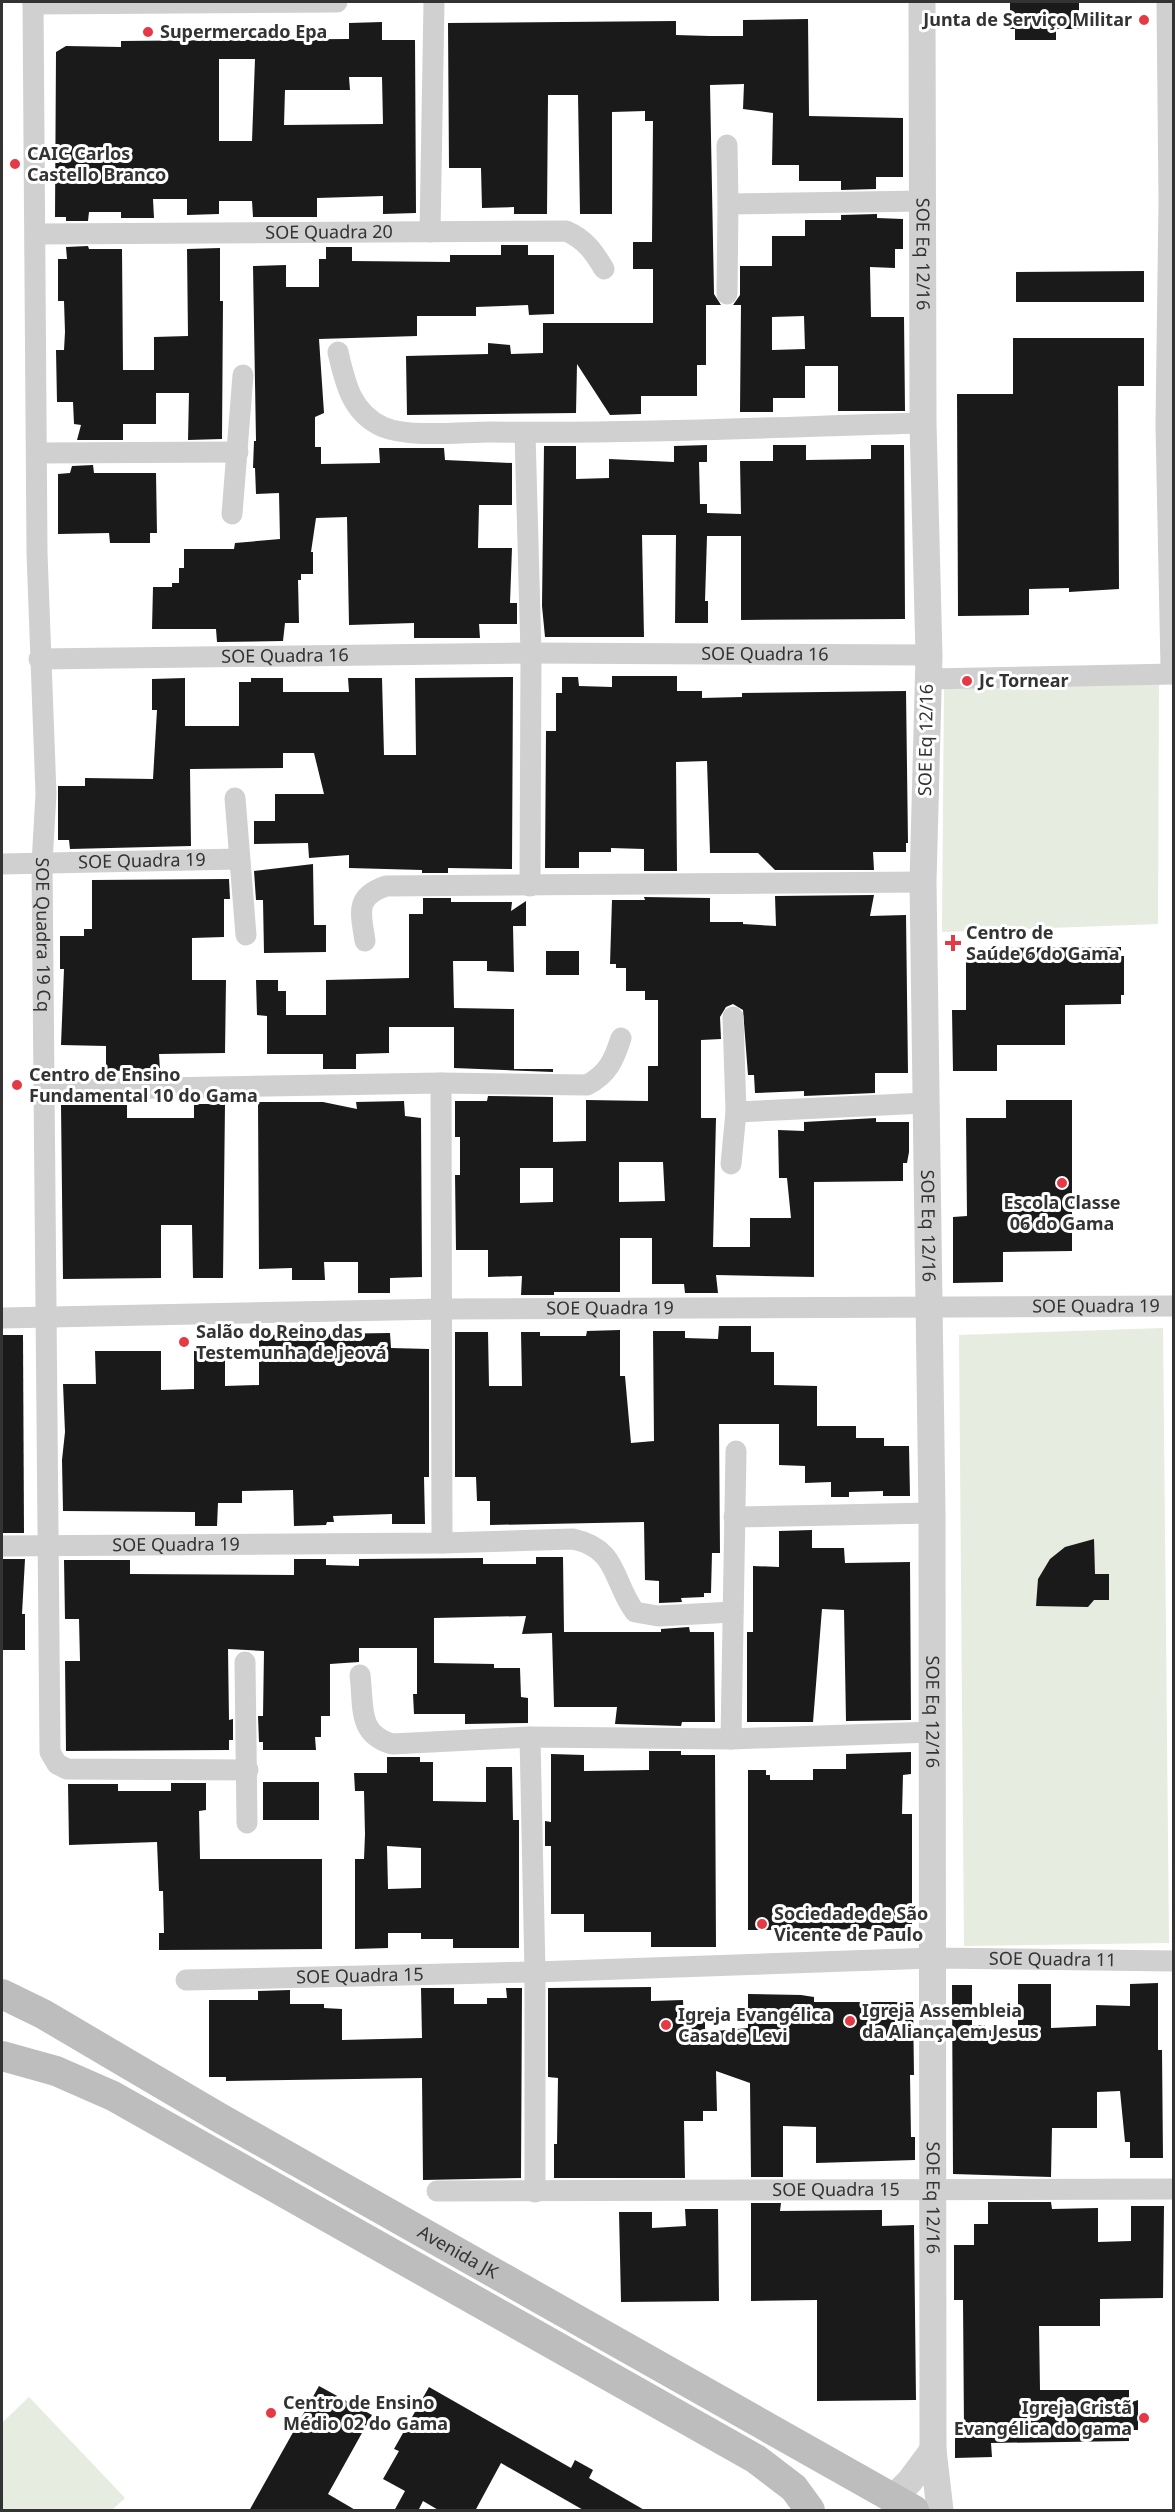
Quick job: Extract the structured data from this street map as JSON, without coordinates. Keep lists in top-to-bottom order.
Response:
{
  "streets": {
    "main road": ["Avenida JK"],
    "street": [
      "SOE Quadra 20",
      "SOE Eq 12/16",
      "SOE Quadra 16",
      "SOE Quadra 19",
      "SOE Quadra 19 Cq",
      "SOE Quadra 11",
      "SOE Quadra 15"
    ]
  },
  "crossings": [
    ["SOE Eq 12/16", "SOE Quadra 16"],
    ["SOE Eq 12/16", "SOE Quadra 19"],
    ["SOE Eq 12/16", "SOE Quadra 11"],
    ["SOE Eq 12/16", "SOE Quadra 15"],
    ["SOE Quadra 16", "SOE Quadra 19 Cq"],
    ["SOE Quadra 19", "SOE Quadra 19 Cq"],
    ["SOE Quadra 11", "SOE Quadra 15"]
  ],
  "places": {
    "other": [
      "Junta de Serviço Militar",
      "Supermercado Epa",
      "CAIC Carlos Castello Branco",
      "Jc Tornear",
      "Centro de Ensino Fundamental 10 do Gama",
      "Escola Classe 06 do Gama",
      "Salão do Reino das Testemunha de jeová",
      "Sociedade de São Vicente de Paulo",
      "Igreja Assembleia da Aliança em Jesus",
      "Igreja Evangélica Casa de Levi",
      "Centro de Ensino Médio 02 do Gama",
      "Igreja Cristã Evangélica do gama"
    ],
    "health": ["Centro de Saúde 6 do Gama"]
  }
}
